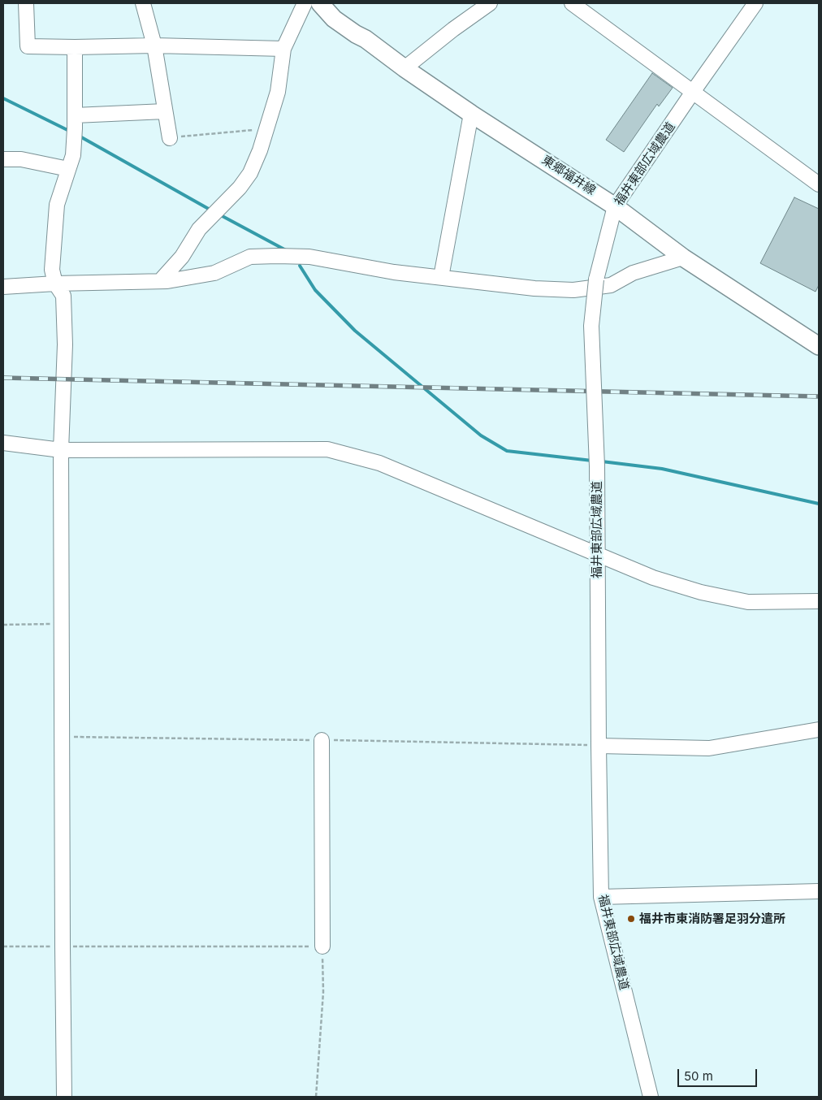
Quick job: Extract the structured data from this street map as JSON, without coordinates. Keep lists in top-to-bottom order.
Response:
{
  "streets": {
    "main road": ["東郷福井線"],
    "street": ["福井東部広域農道"]
  },
  "crossings": [
    ["福井東部広域農道", "東郷福井線"]
  ],
  "places": ["福井市東消防署足羽分遣所"],
  "scale_bar": "50 m"
}
